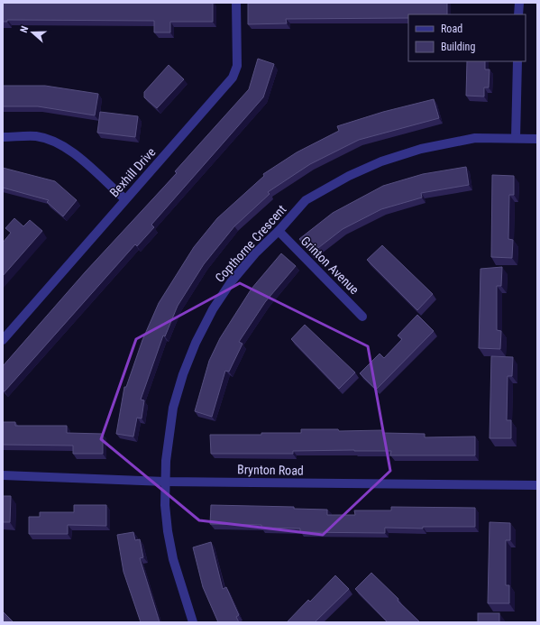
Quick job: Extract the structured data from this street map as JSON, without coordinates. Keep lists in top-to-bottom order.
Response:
{
  "streets": {
    "street": [
      "Bexhill Drive",
      "Copthorne Crescent",
      "Grinton Avenue",
      "Brynton Road"
    ]
  },
  "crossings": [
    ["Copthorne Crescent", "Grinton Avenue"],
    ["Copthorne Crescent", "Brynton Road"]
  ],
  "legend": ["Road", "Building"],
  "north": "left"
}
